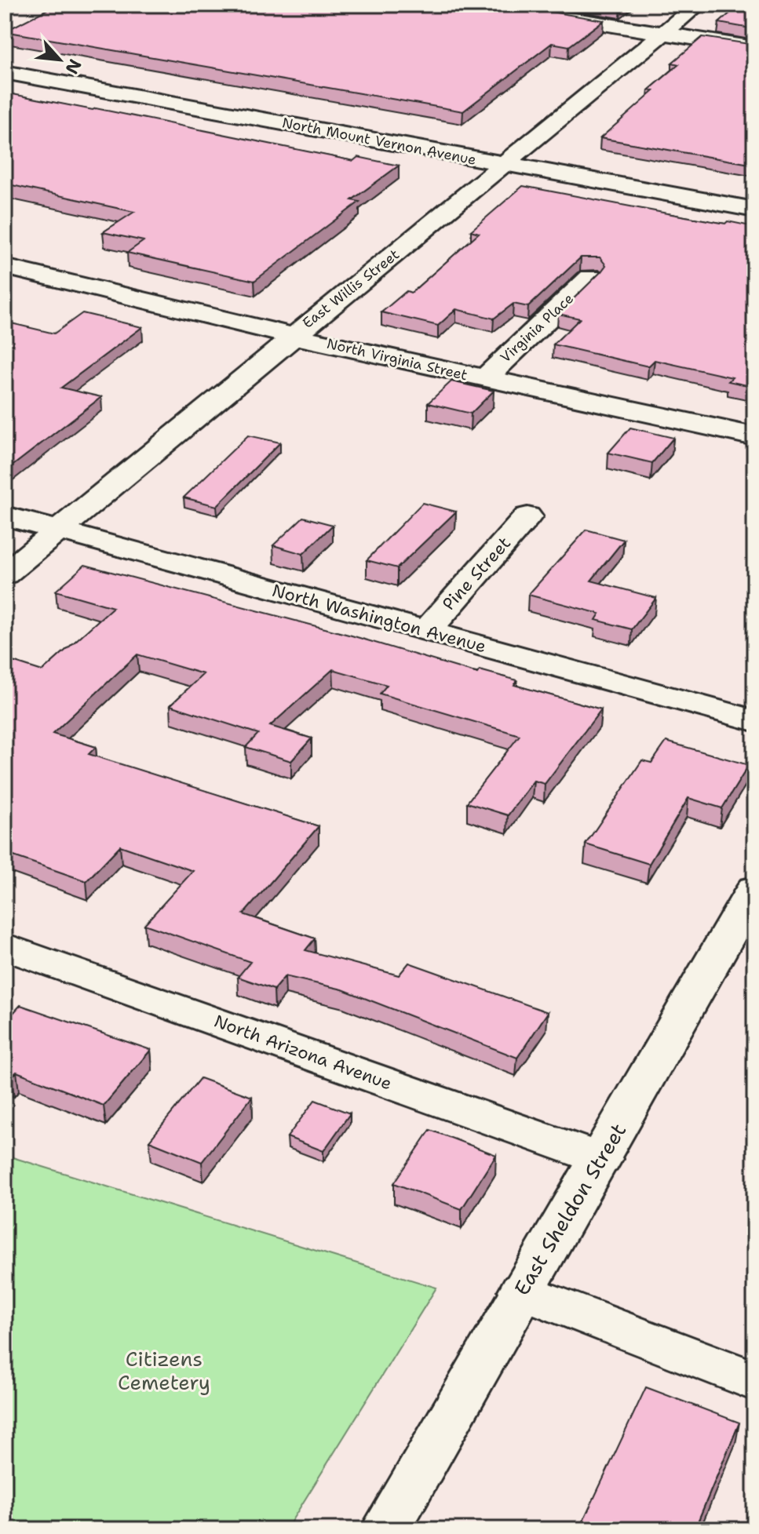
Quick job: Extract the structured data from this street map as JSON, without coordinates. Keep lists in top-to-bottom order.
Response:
{
  "streets": {
    "street": [
      "North Mount Vernon Avenue",
      "East Willis Street",
      "Virginia Place",
      "North Virginia Street",
      "Pine Street",
      "North Washington Avenue",
      "North Arizona Avenue",
      "East Sheldon Street"
    ]
  },
  "crossings": [
    ["North Mount Vernon Avenue", "East Willis Street"],
    ["East Willis Street", "North Virginia Street"],
    ["East Willis Street", "North Washington Avenue"],
    ["Virginia Place", "North Virginia Street"],
    ["Pine Street", "North Washington Avenue"],
    ["North Arizona Avenue", "East Sheldon Street"]
  ],
  "parks": ["Citizens Cemetery"],
  "north": "bottom right"
}
